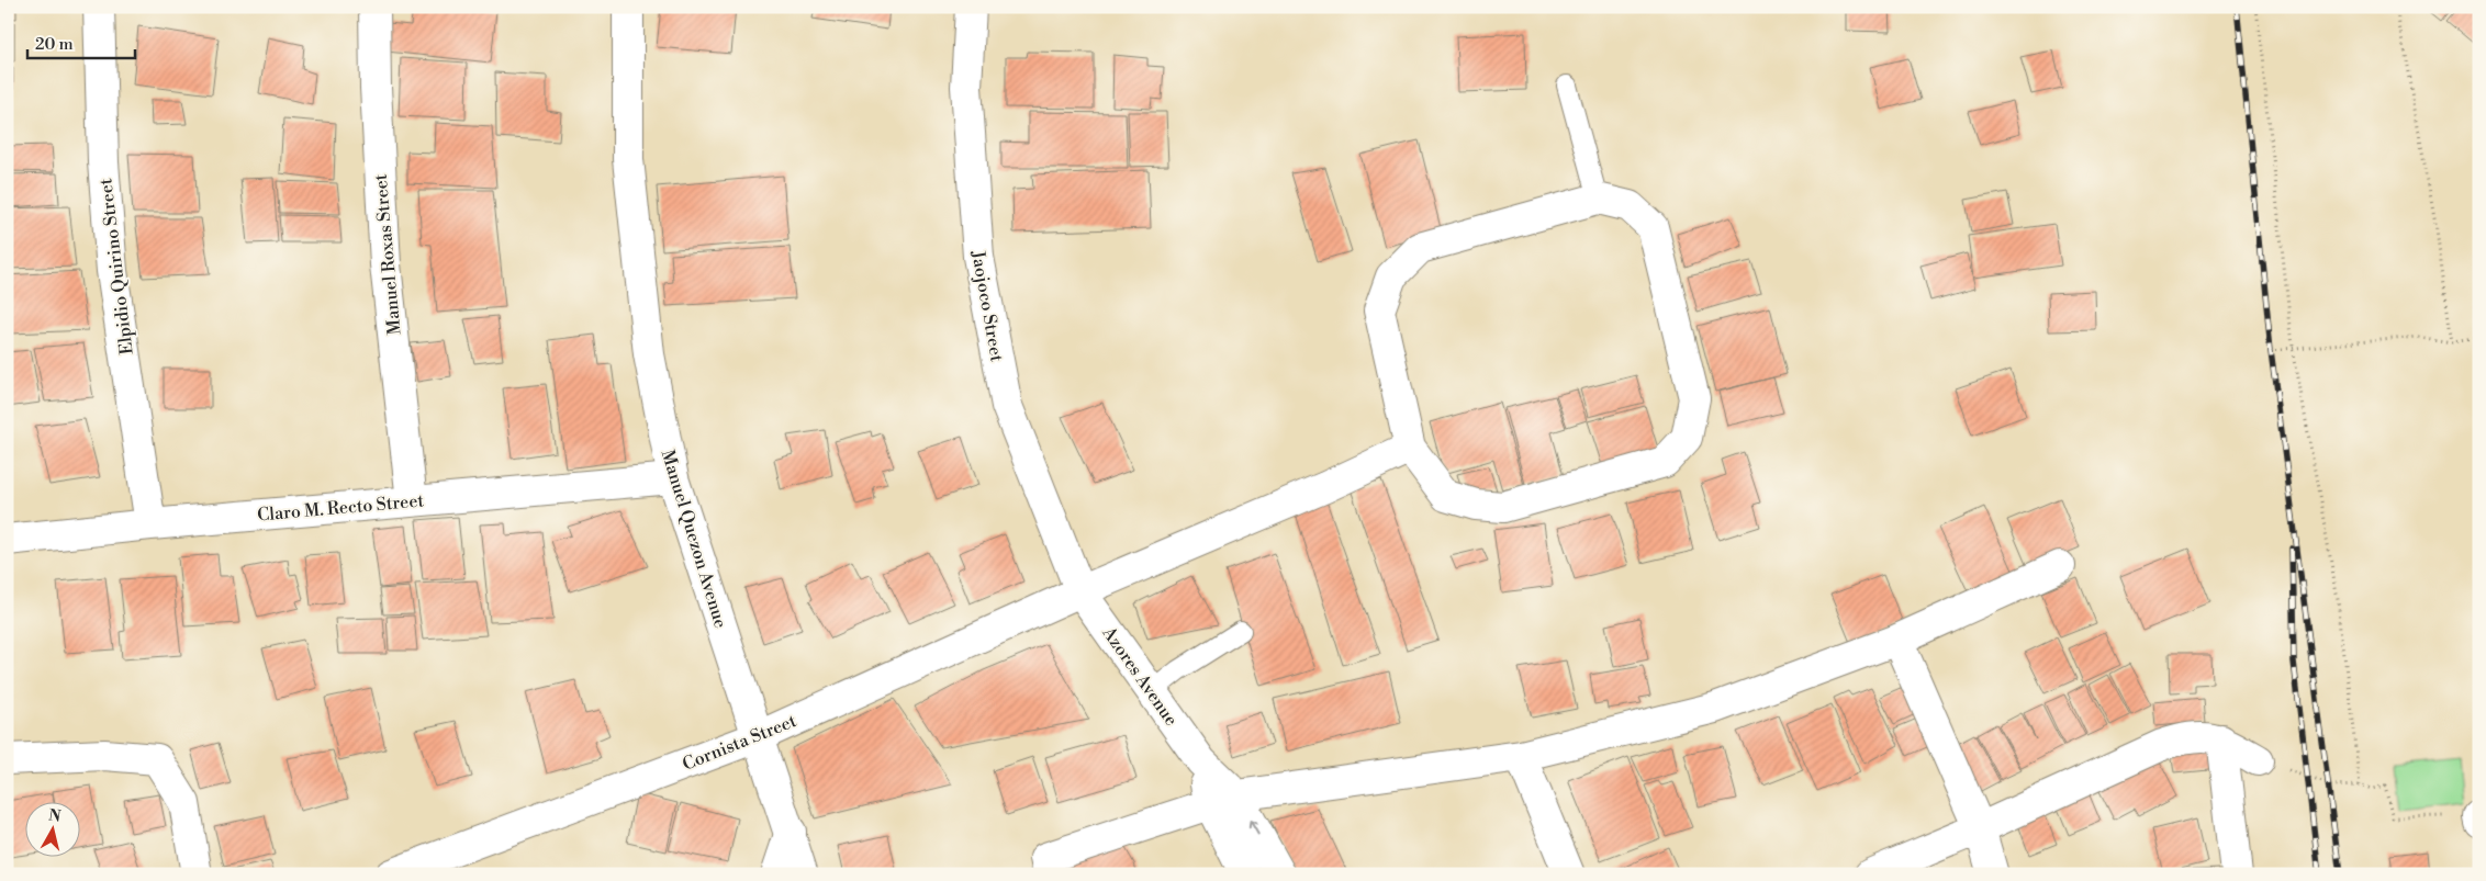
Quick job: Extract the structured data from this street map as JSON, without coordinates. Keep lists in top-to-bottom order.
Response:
{
  "streets": {
    "street": [
      "Manuel Roxas Street",
      "Elpidio Quirino Street",
      "Jaojoco Street",
      "Claro M. Recto Street",
      "Manuel Quezon Avenue",
      "Azores Avenue",
      "Cornista Street"
    ]
  },
  "crossings": [
    ["Manuel Roxas Street", "Claro M. Recto Street"],
    ["Elpidio Quirino Street", "Claro M. Recto Street"],
    ["Jaojoco Street", "Azores Avenue"],
    ["Jaojoco Street", "Cornista Street"],
    ["Claro M. Recto Street", "Manuel Quezon Avenue"],
    ["Manuel Quezon Avenue", "Cornista Street"],
    ["Azores Avenue", "Cornista Street"]
  ],
  "scale_bar": "20 m",
  "north": "top"
}
